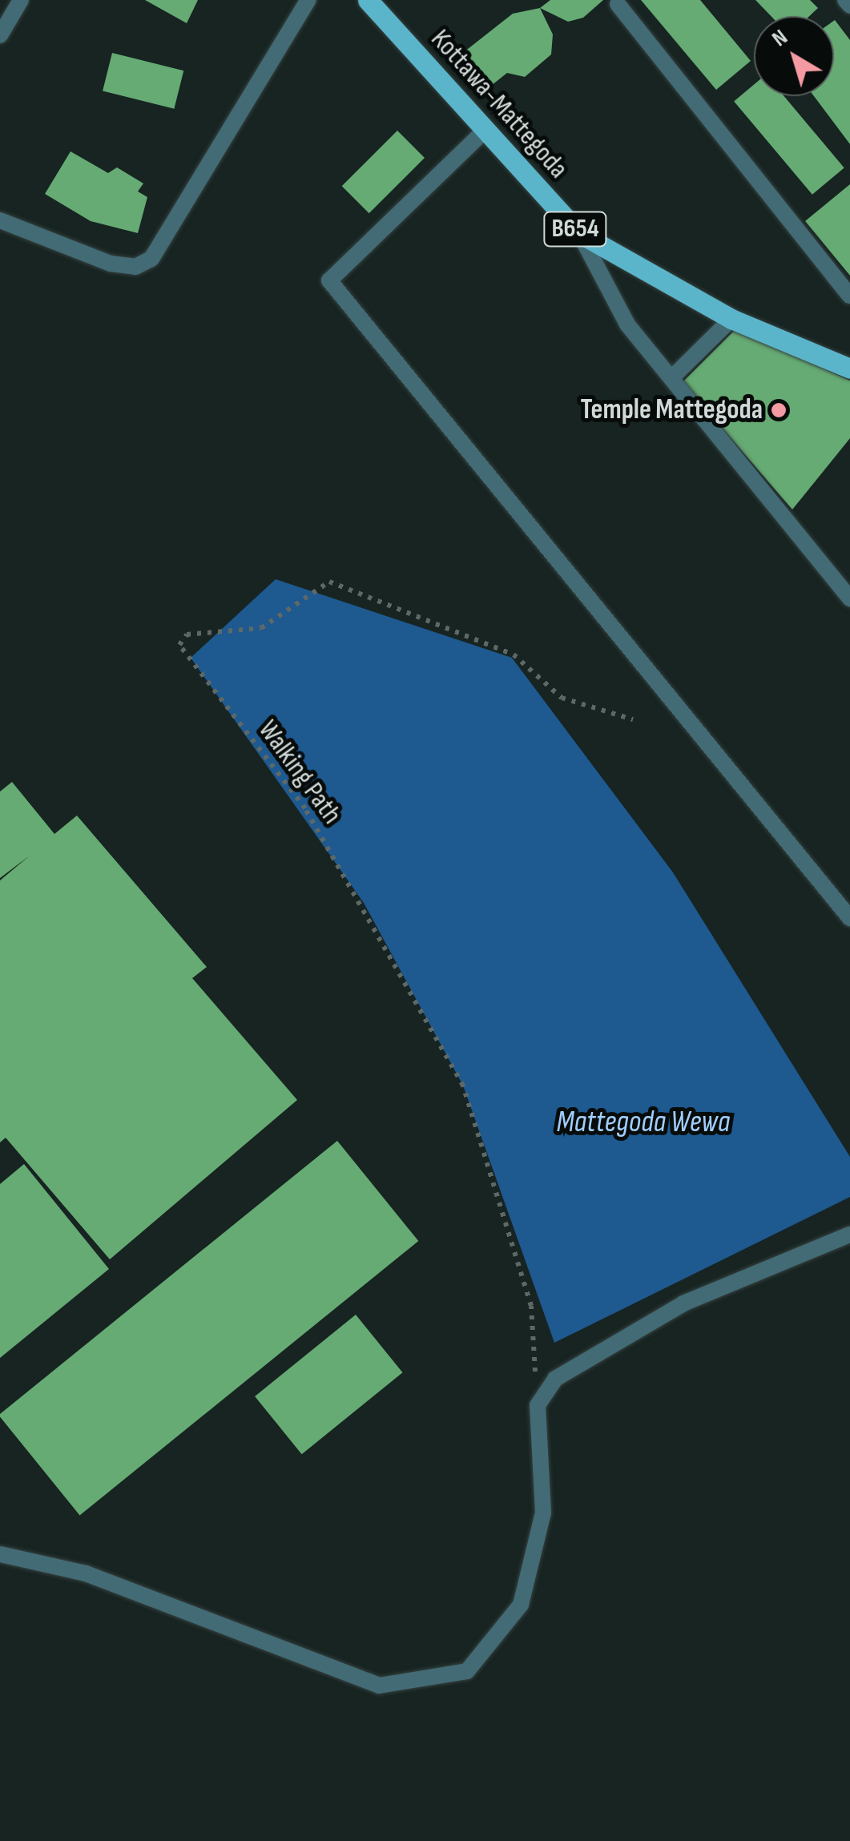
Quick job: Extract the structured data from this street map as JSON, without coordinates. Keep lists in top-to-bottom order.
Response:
{
  "streets": {
    "main road": ["Kottawa-Mattegoda", "B654"],
    "path": ["Walking Path"]
  },
  "water": ["Mattegoda Wewa"],
  "places": ["Temple Mattegoda"],
  "north": "top left"
}
